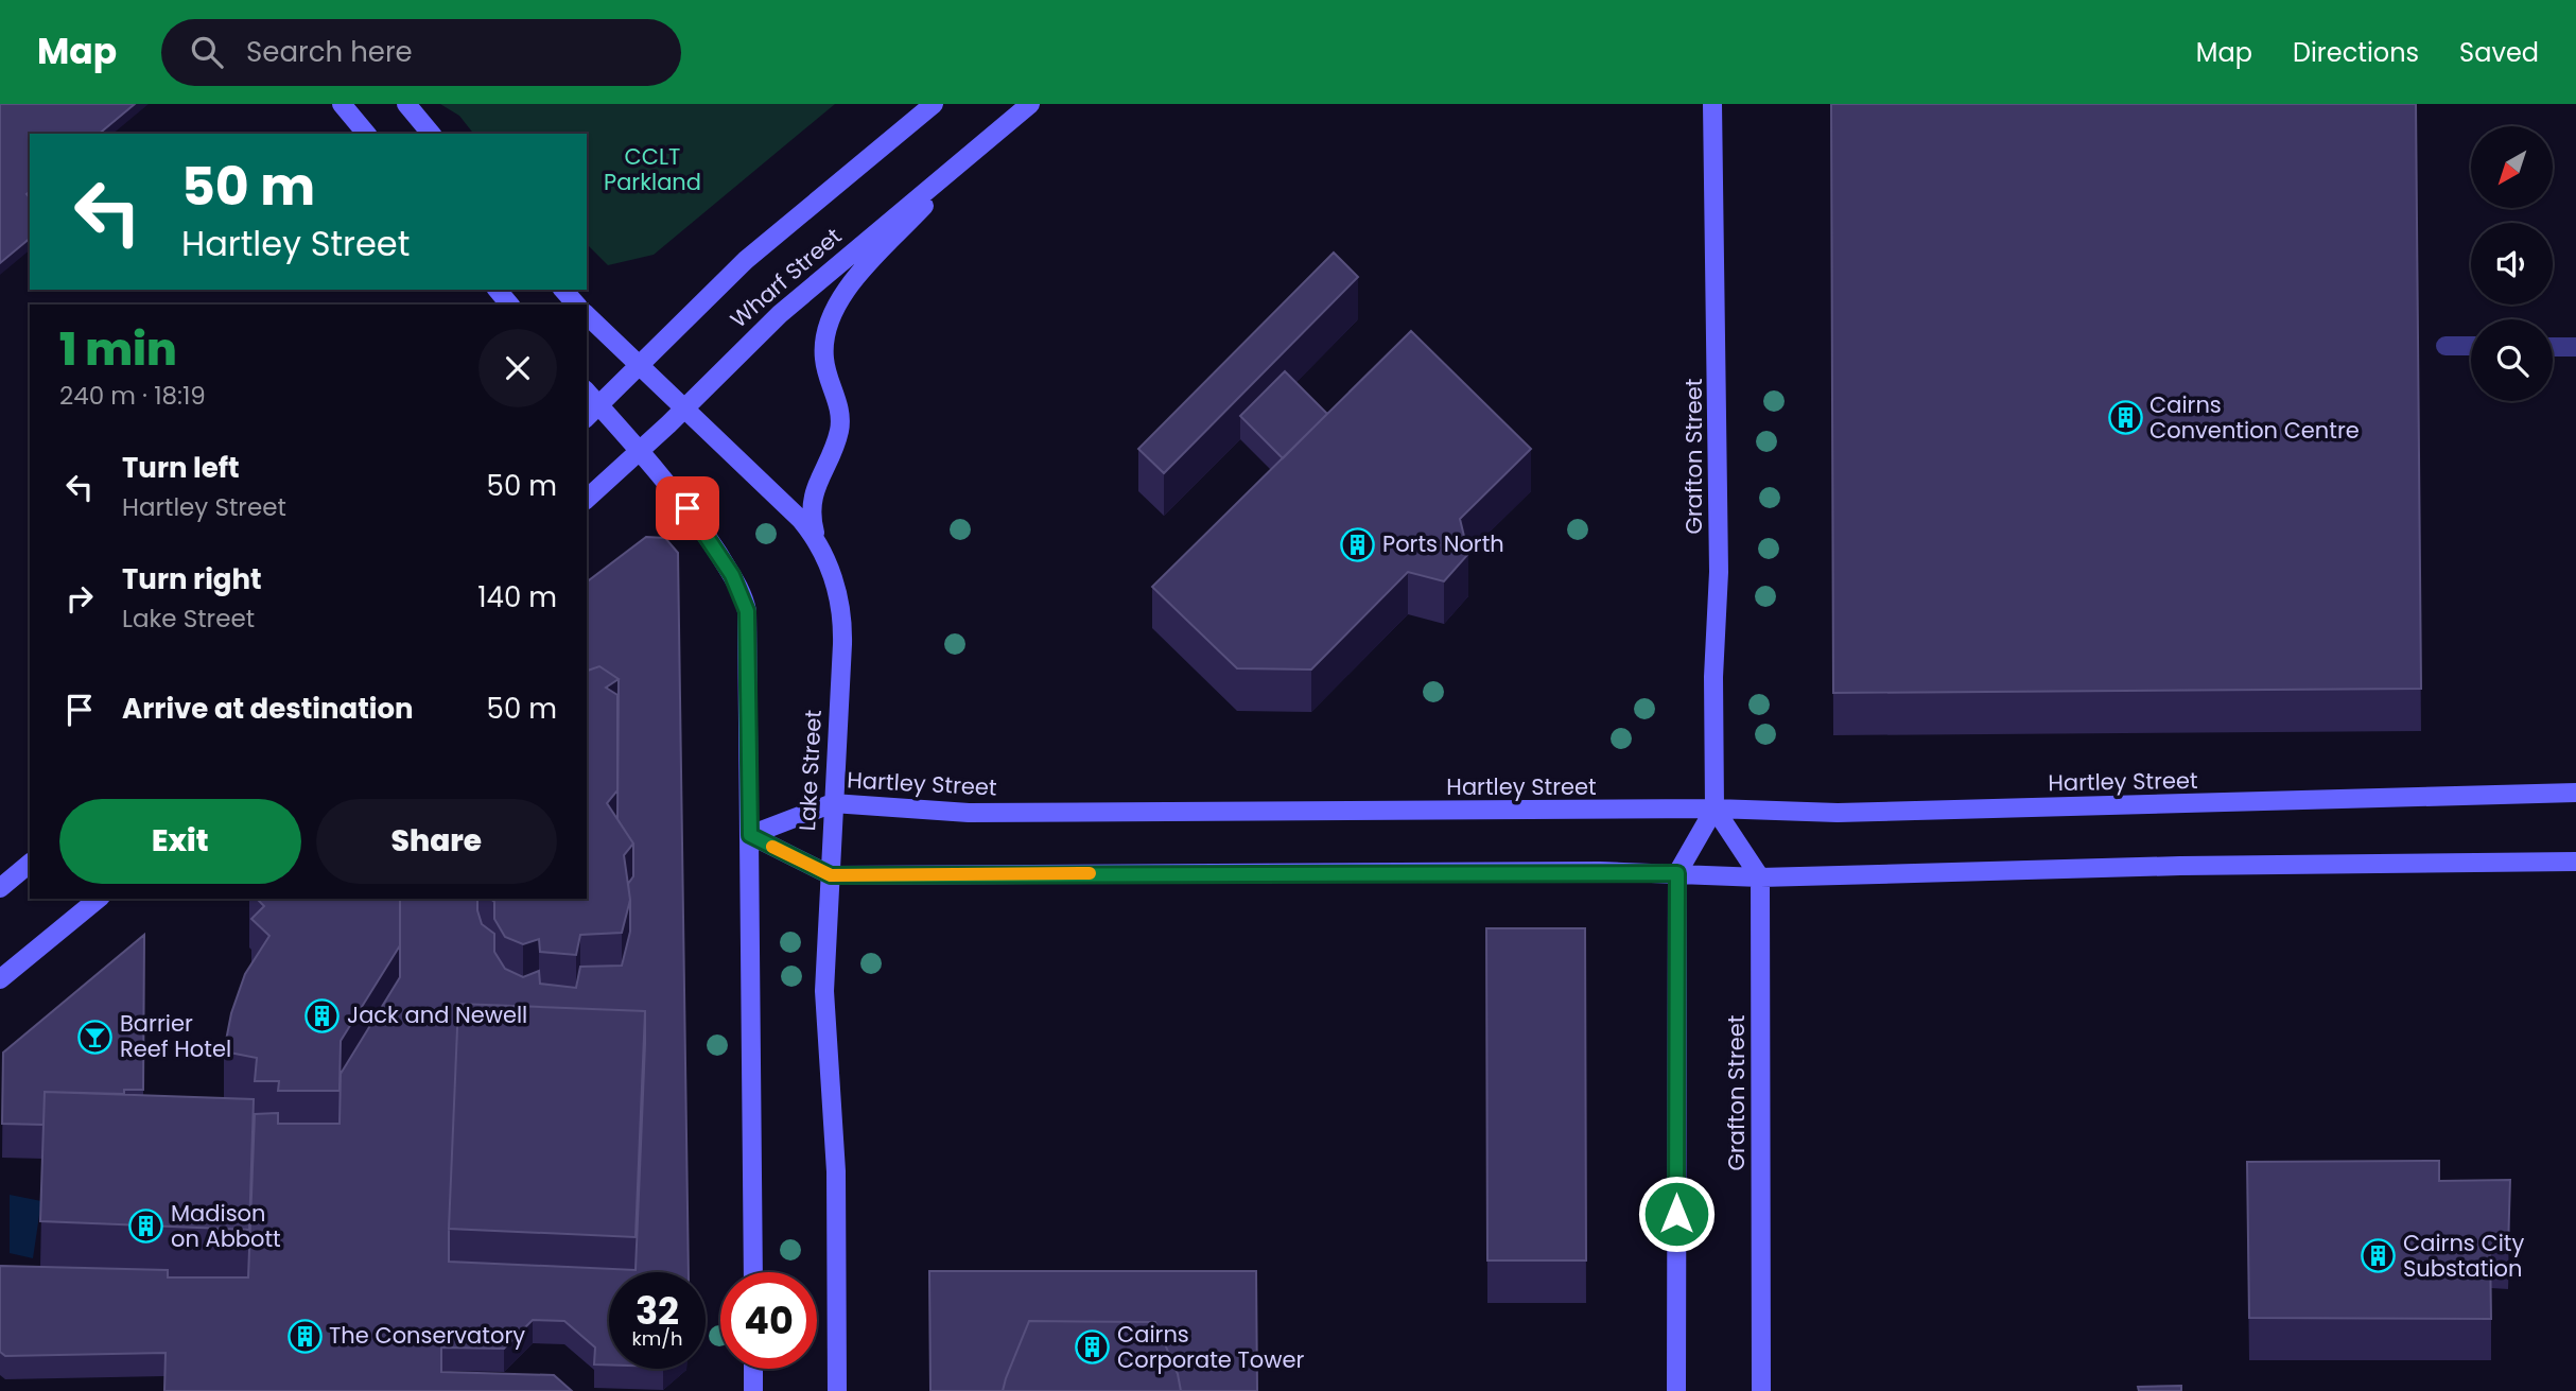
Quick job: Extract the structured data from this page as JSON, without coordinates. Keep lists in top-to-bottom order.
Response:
{
  "streets": {
    "street": [
      "Wharf Street",
      "Grafton Street",
      "Lake Street",
      "Hartley Street"
    ]
  },
  "crossings": [
    ["Wharf Street", "Lake Street"],
    ["Grafton Street", "Hartley Street"],
    ["Lake Street", "Hartley Street"]
  ],
  "parks": ["CCLT Parkland"],
  "places": {
    "building": [
      "Cairns Convention Centre",
      "Ports North",
      "Jack and Newell",
      "Madison on Abbott",
      "Cairns City Substation",
      "The Conservatory",
      "Cairns Corporate Tower"
    ],
    "bar": ["Barrier Reef Hotel"]
  },
  "north": "bottom left",
  "page": {
    "header": "Map",
    "search": "Search here",
    "nav": ["Map", "Directions", "Saved"],
    "turn": ["50 m", "Hartley Street"],
    "heading": ["1 min", "240 m · 18:19"],
    "list": [
      {
        "name": "Turn left",
        "note": "Hartley Street",
        "value": "50 m"
      },
      {
        "name": "Turn right",
        "note": "Lake Street",
        "value": "140 m"
      },
      {
        "name": "Arrive at destination",
        "value": "50 m"
      }
    ],
    "buttons": ["Exit", "Share"],
    "speed": "32 km/h",
    "limit": "40"
  }
}
